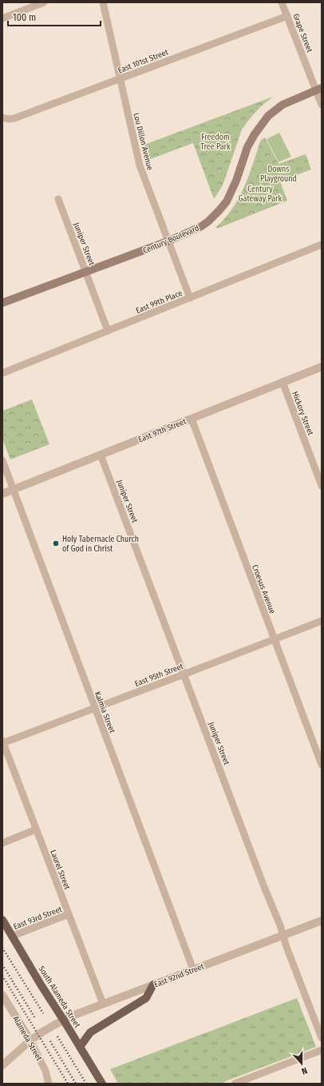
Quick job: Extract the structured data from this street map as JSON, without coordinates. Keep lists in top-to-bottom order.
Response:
{
  "streets": {
    "main road": ["Century Boulevard", "South Alameda Street"],
    "street": [
      "Grape Street",
      "East 101st Street",
      "Lou Dillon Avenue",
      "Juniper Street",
      "East 99th Place",
      "Hickory Street",
      "East 97th Street",
      "Croesus Avenue",
      "East 95th Street",
      "Kalmia Street",
      "Laurel Street",
      "East 93rd Street",
      "East 92nd Street",
      "Alameda Street"
    ]
  },
  "crossings": [
    ["Grape Street", "East 101st Street"],
    ["Grape Street", "Century Boulevard"],
    ["East 101st Street", "Lou Dillon Avenue"],
    ["Lou Dillon Avenue", "Century Boulevard"],
    ["Lou Dillon Avenue", "East 99th Place"],
    ["Century Boulevard", "Juniper Street"],
    ["Juniper Street", "East 99th Place"],
    ["Juniper Street", "East 97th Street"],
    ["Juniper Street", "East 95th Street"],
    ["Juniper Street", "East 92nd Street"],
    ["Hickory Street", "East 97th Street"],
    ["East 97th Street", "Croesus Avenue"],
    ["East 97th Street", "Kalmia Street"],
    ["Croesus Avenue", "East 95th Street"],
    ["East 95th Street", "Kalmia Street"],
    ["East 95th Street", "Laurel Street"],
    ["Kalmia Street", "East 92nd Street"],
    ["Laurel Street", "East 93rd Street"],
    ["Laurel Street", "East 92nd Street"],
    ["East 93rd Street", "South Alameda Street"],
    ["East 92nd Street", "South Alameda Street"],
    ["East 92nd Street", "Alameda Street"]
  ],
  "parks": ["Freedom Tree Park", "Downs Playground", "Century Gateway Park"],
  "places": ["Holy Tabernacle Church of God in Christ"],
  "scale_bar": "100 m",
  "north": "bottom"
}
